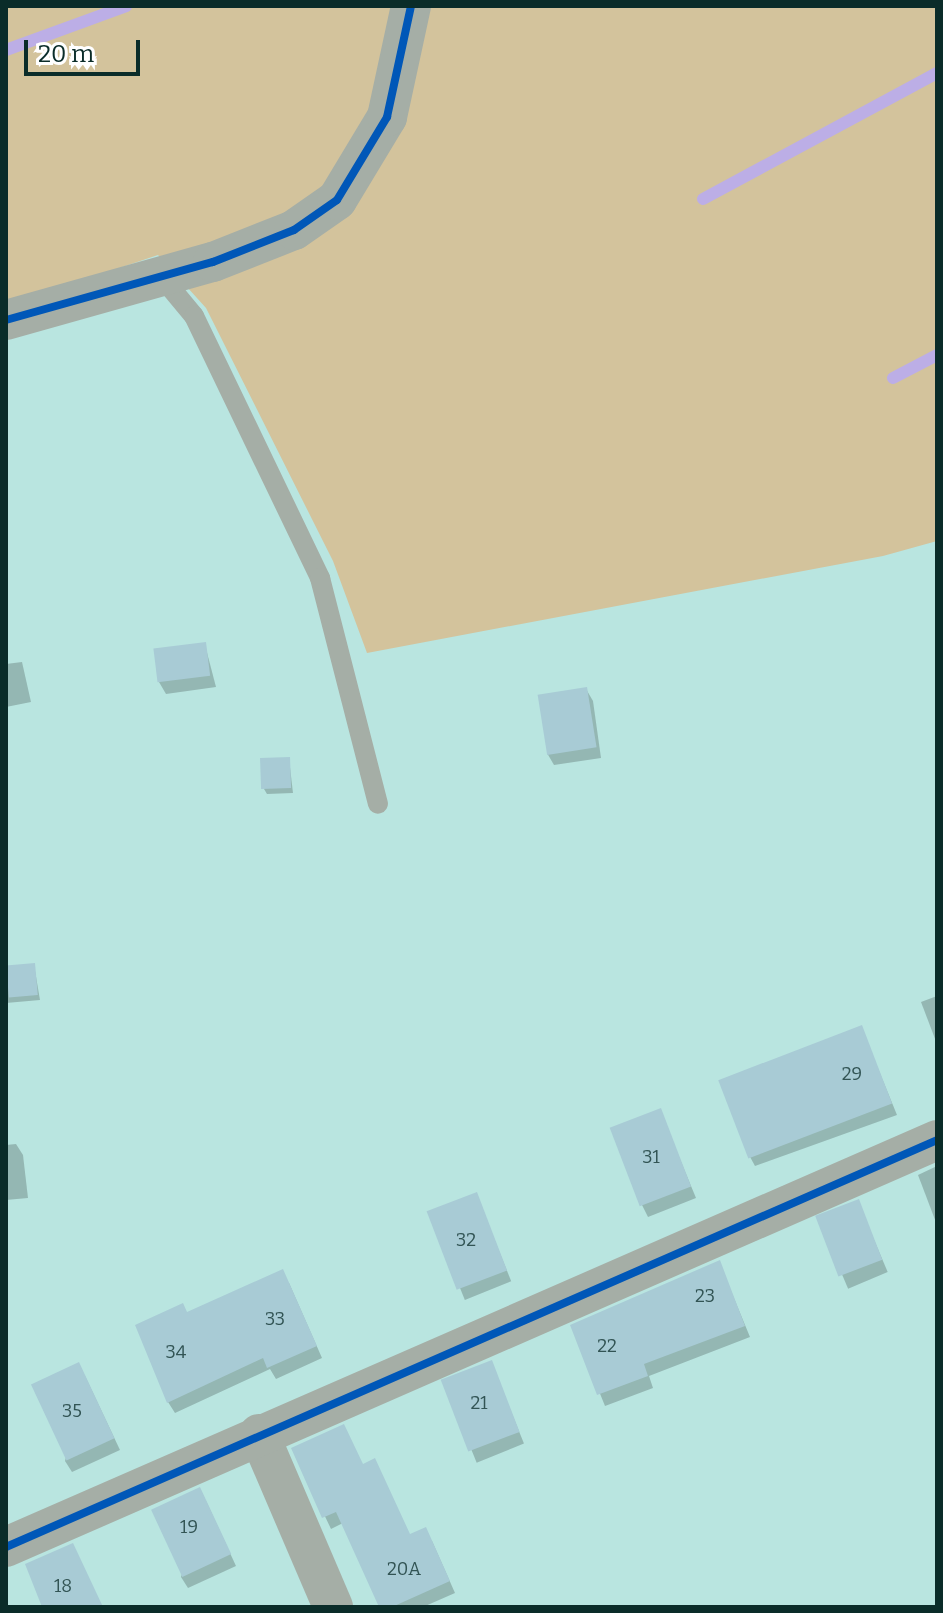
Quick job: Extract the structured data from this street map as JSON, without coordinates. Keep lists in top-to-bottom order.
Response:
{
  "house_numbers": [
    "29",
    "31",
    "32",
    "23",
    "33",
    "22",
    "34",
    "21",
    "35",
    "19",
    "20А",
    "18"
  ],
  "scale_bar": "20 m"
}
